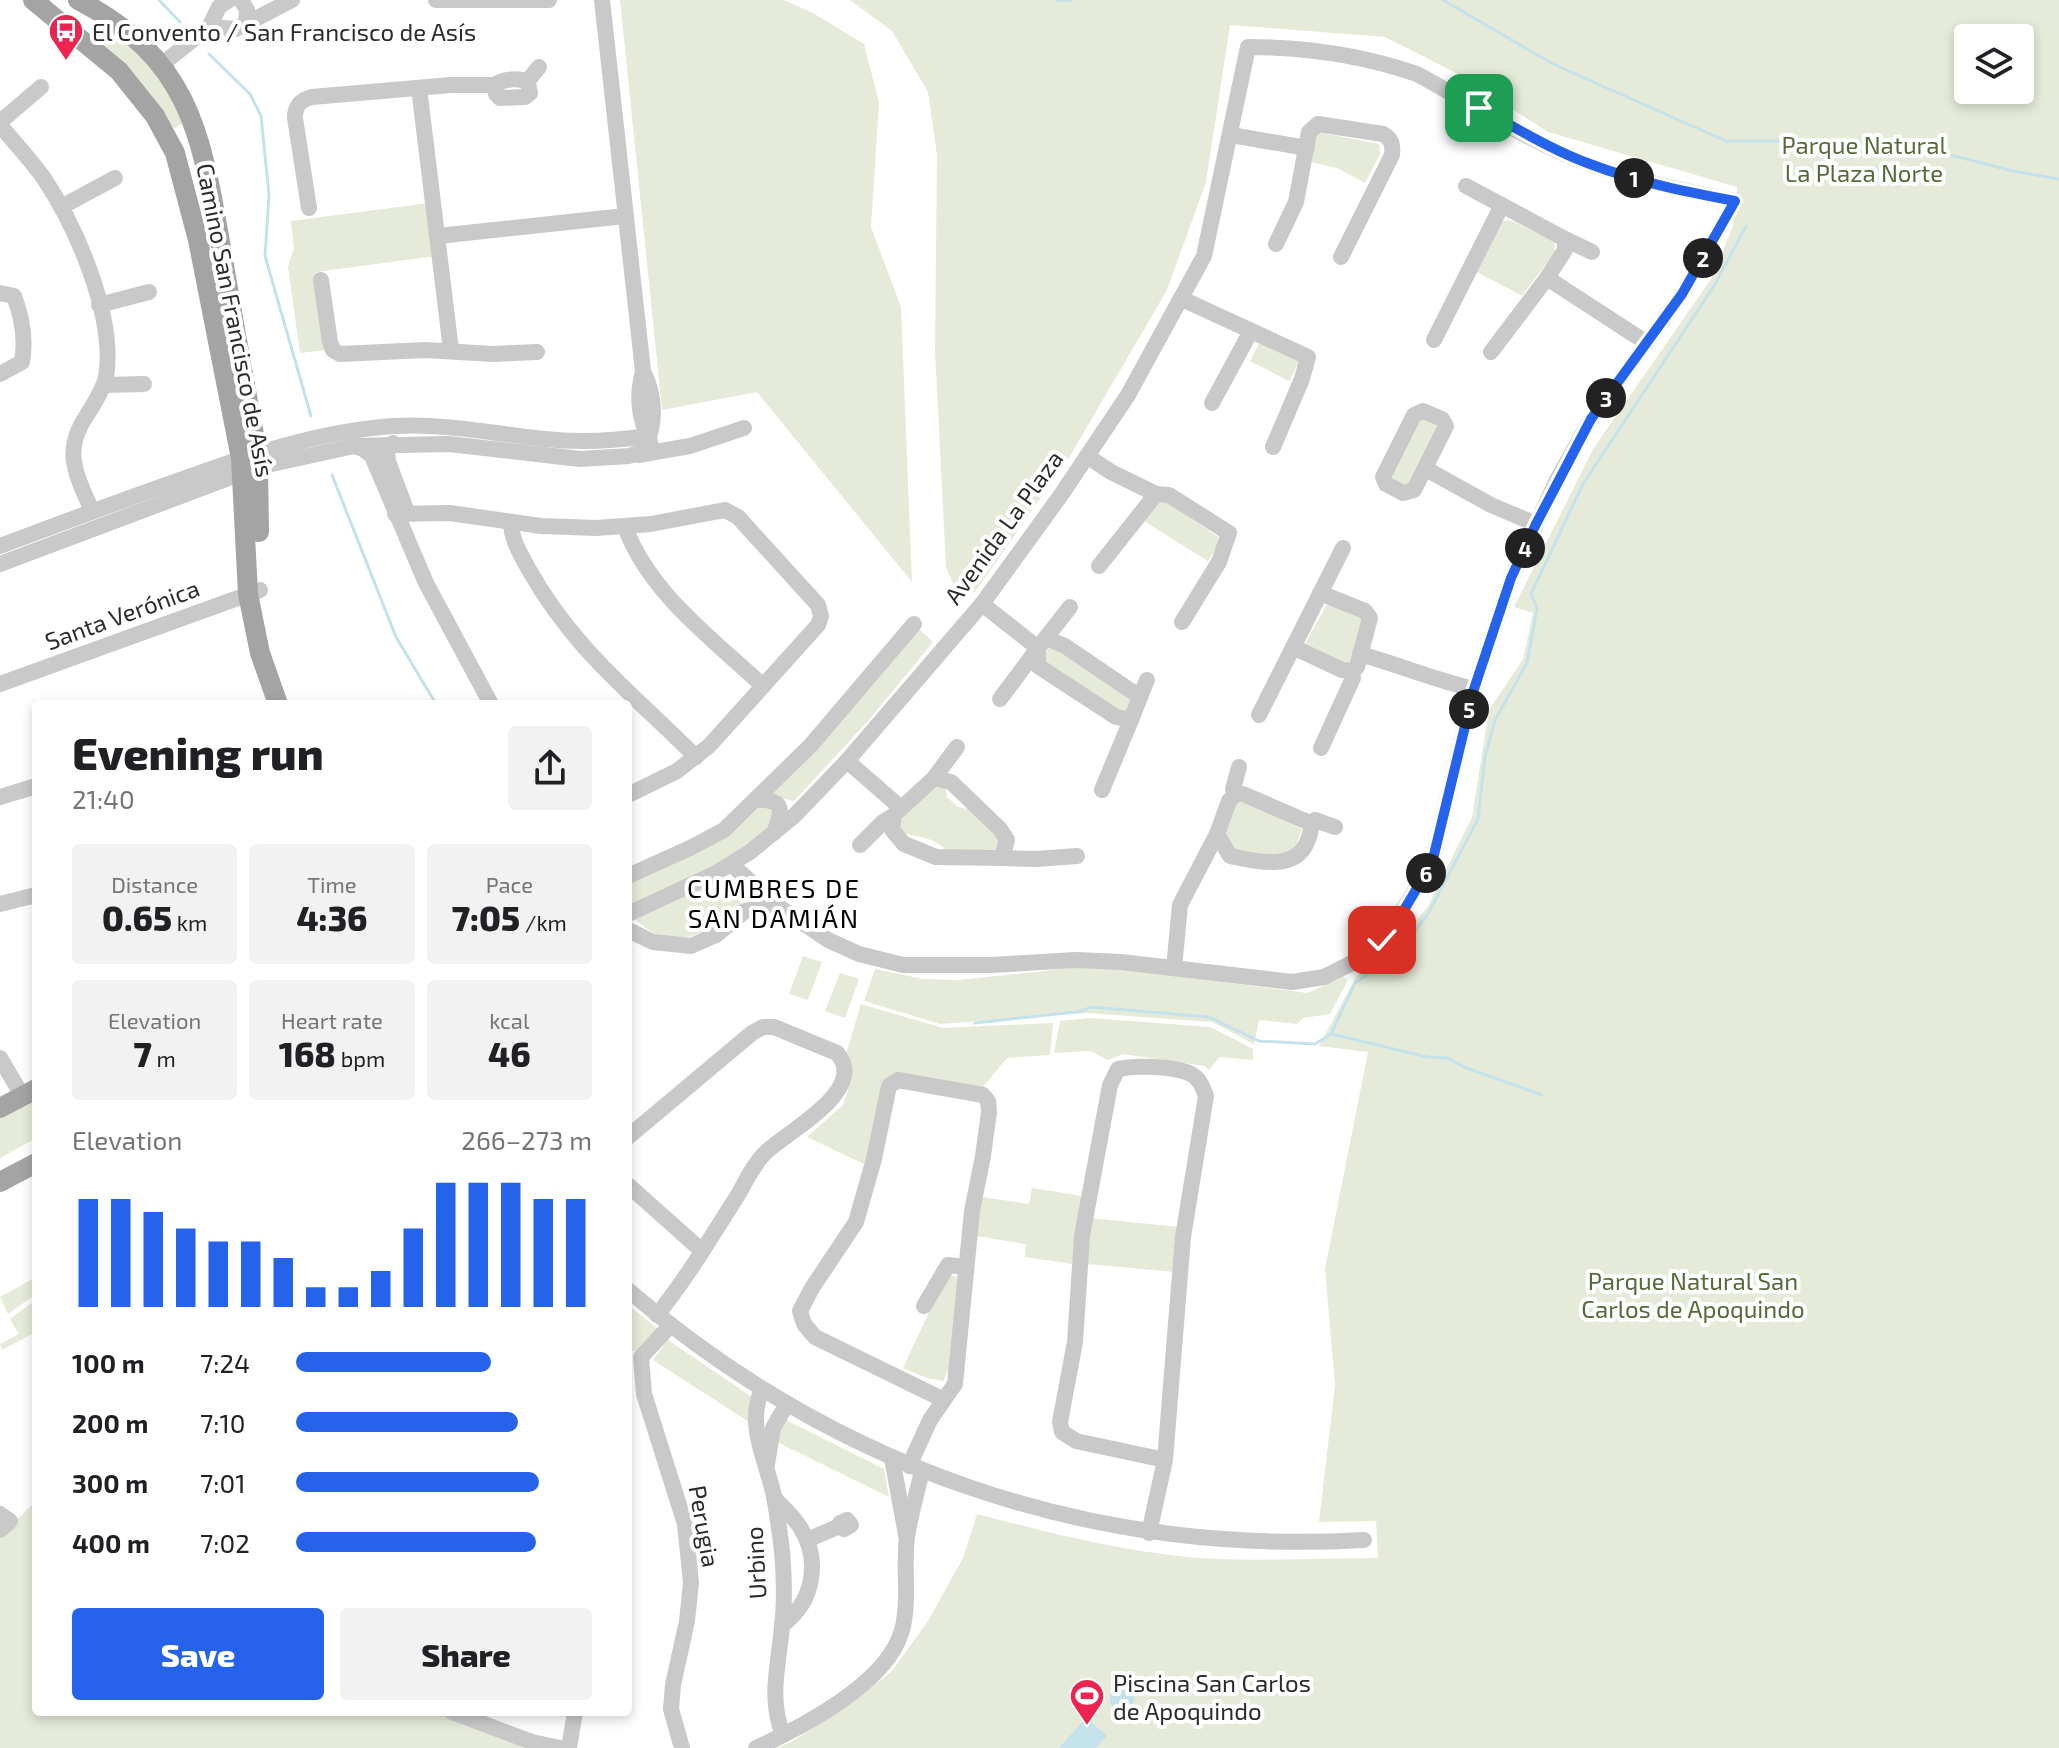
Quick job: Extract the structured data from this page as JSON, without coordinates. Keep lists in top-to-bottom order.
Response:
{
  "streets": {
    "main road": ["Camino San Francisco de Asís"],
    "street": [
      "Avenida La Plaza",
      "Santa Verónica",
      "Perugia",
      "Urbino"
    ]
  },
  "crossings": [
    ["Camino San Francisco de Asís", "Santa Verónica"]
  ],
  "districts": ["CUMBRES DE SAN DAMIÁN"],
  "parks": ["Parque Natural La Plaza Norte", "Parque Natural San Carlos de Apoquindo"],
  "places": {
    "bus stop": ["El Convento / San Francisco de Asís"],
    "sports": ["Piscina San Carlos de Apoquindo"]
  },
  "page": {
    "pins": [
      "1",
      "2",
      "3",
      "4",
      "5",
      "6"
    ],
    "heading": ["Evening run", "21:40"],
    "stats": [
      ["Distance", "0.65 km"],
      ["Time", "4:36"],
      ["Pace", "7:05 /km"],
      ["Elevation", "7 m"],
      ["Heart rate", "168 bpm"],
      ["kcal", "46"]
    ],
    "chart": ["Elevation", "266–273 m"],
    "list": [
      {
        "name": "100 m",
        "note": "7:24"
      },
      {
        "name": "200 m",
        "note": "7:10"
      },
      {
        "name": "300 m",
        "note": "7:01"
      },
      {
        "name": "400 m",
        "note": "7:02"
      }
    ],
    "buttons": ["Save", "Share"]
  }
}
